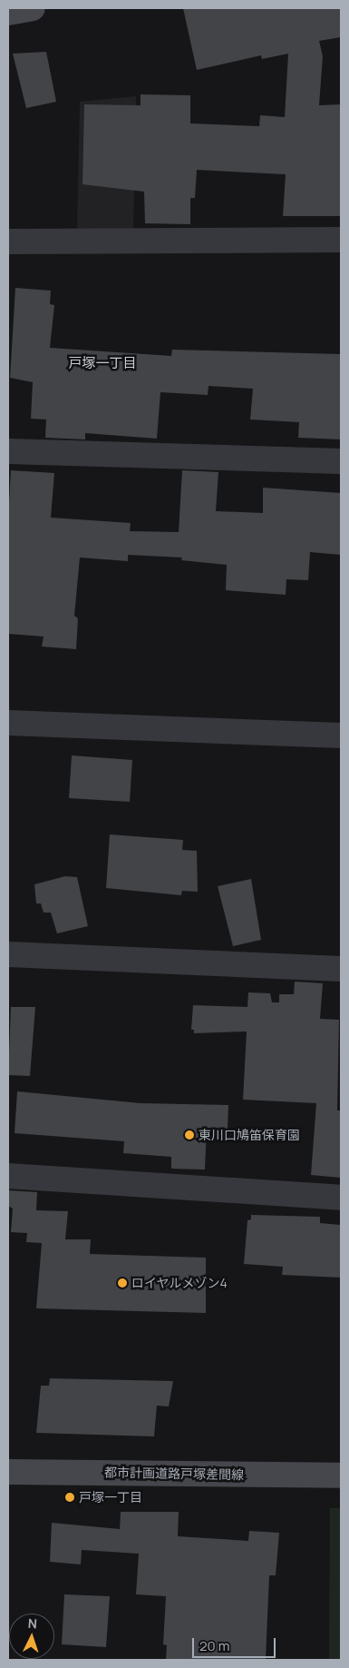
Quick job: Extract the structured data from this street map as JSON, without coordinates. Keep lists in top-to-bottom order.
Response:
{
  "streets": {
    "street": ["都市計画道路戸塚差間線"]
  },
  "districts": ["戸塚一丁目"],
  "places": ["東川口鳩笛保育園", "ロイヤルメゾン4", "戸塚一丁目"],
  "scale_bar": "20 m",
  "north": "top"
}
